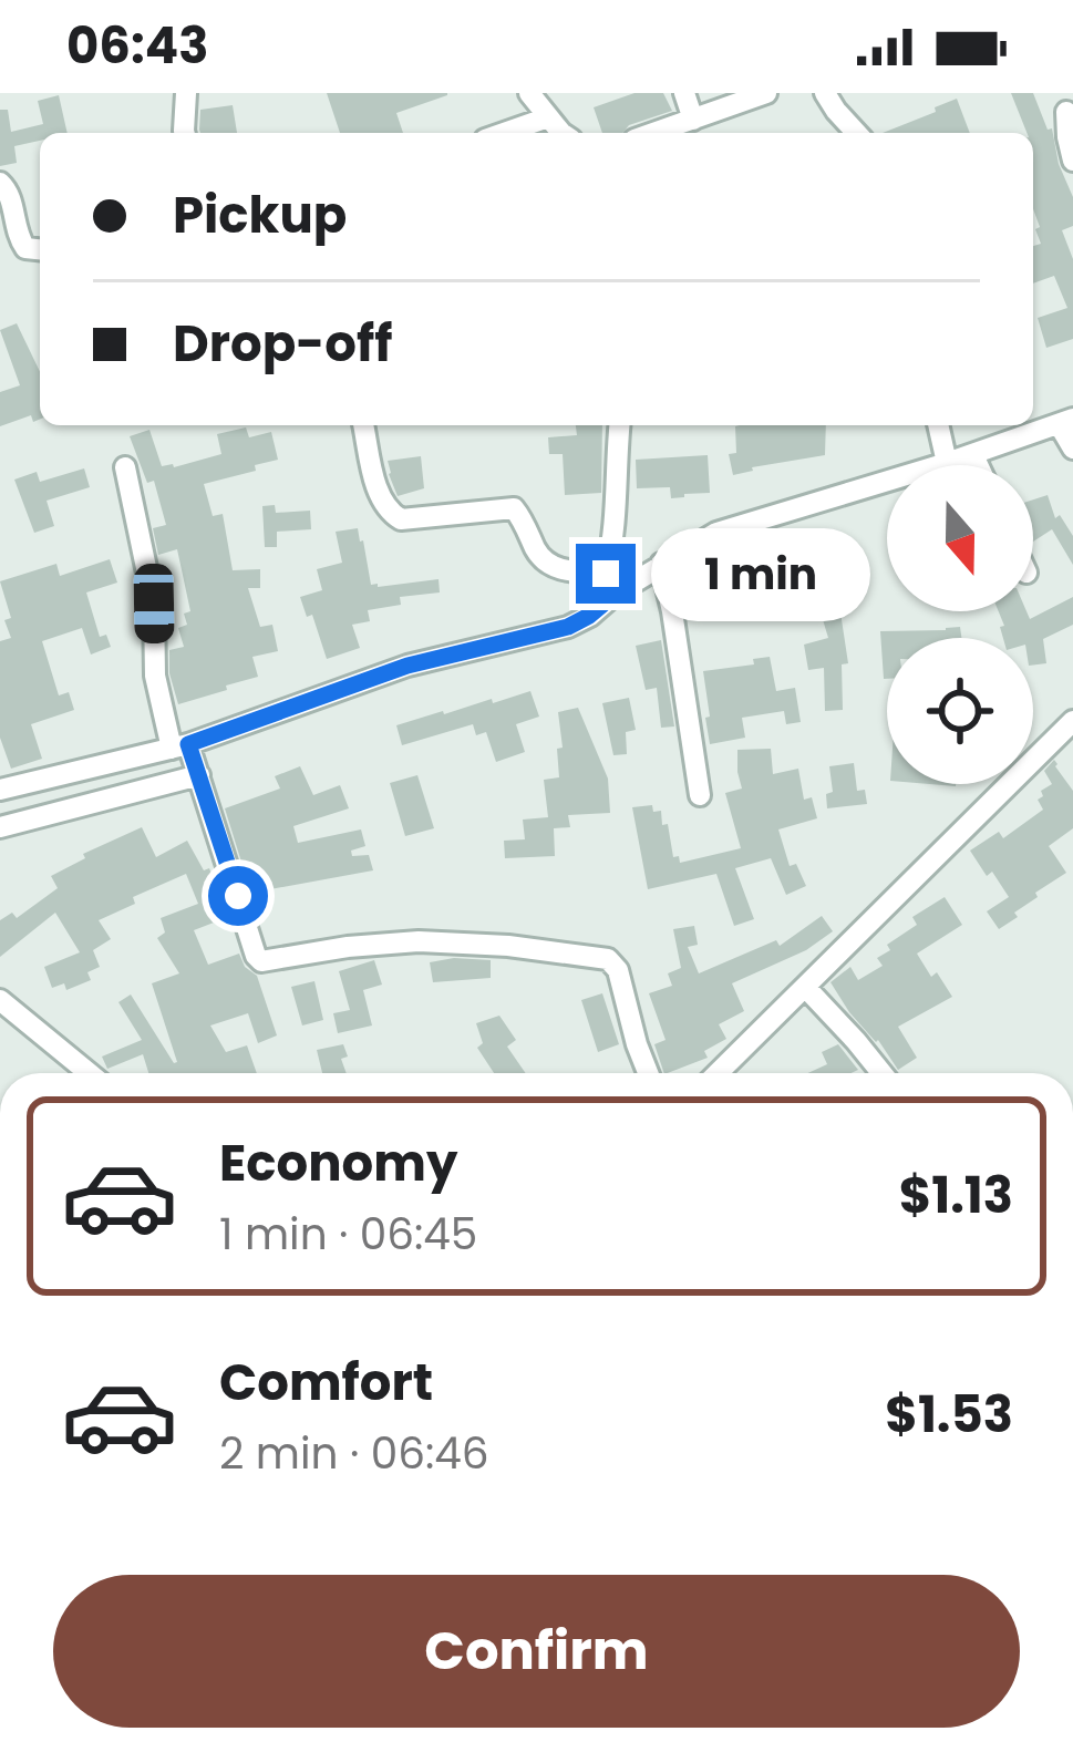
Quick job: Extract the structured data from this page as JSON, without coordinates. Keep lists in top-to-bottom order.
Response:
{
  "north": "bottom",
  "page": {
    "status": "06:43",
    "banner": ["Pickup", "Drop-off"],
    "bubble": "1 min",
    "list": [
      {
        "name": "Economy",
        "note": "1 min · 06:45",
        "value": "$1.13"
      },
      {
        "name": "Comfort",
        "note": "2 min · 06:46",
        "value": "$1.53"
      }
    ],
    "buttons": "Confirm"
  }
}
